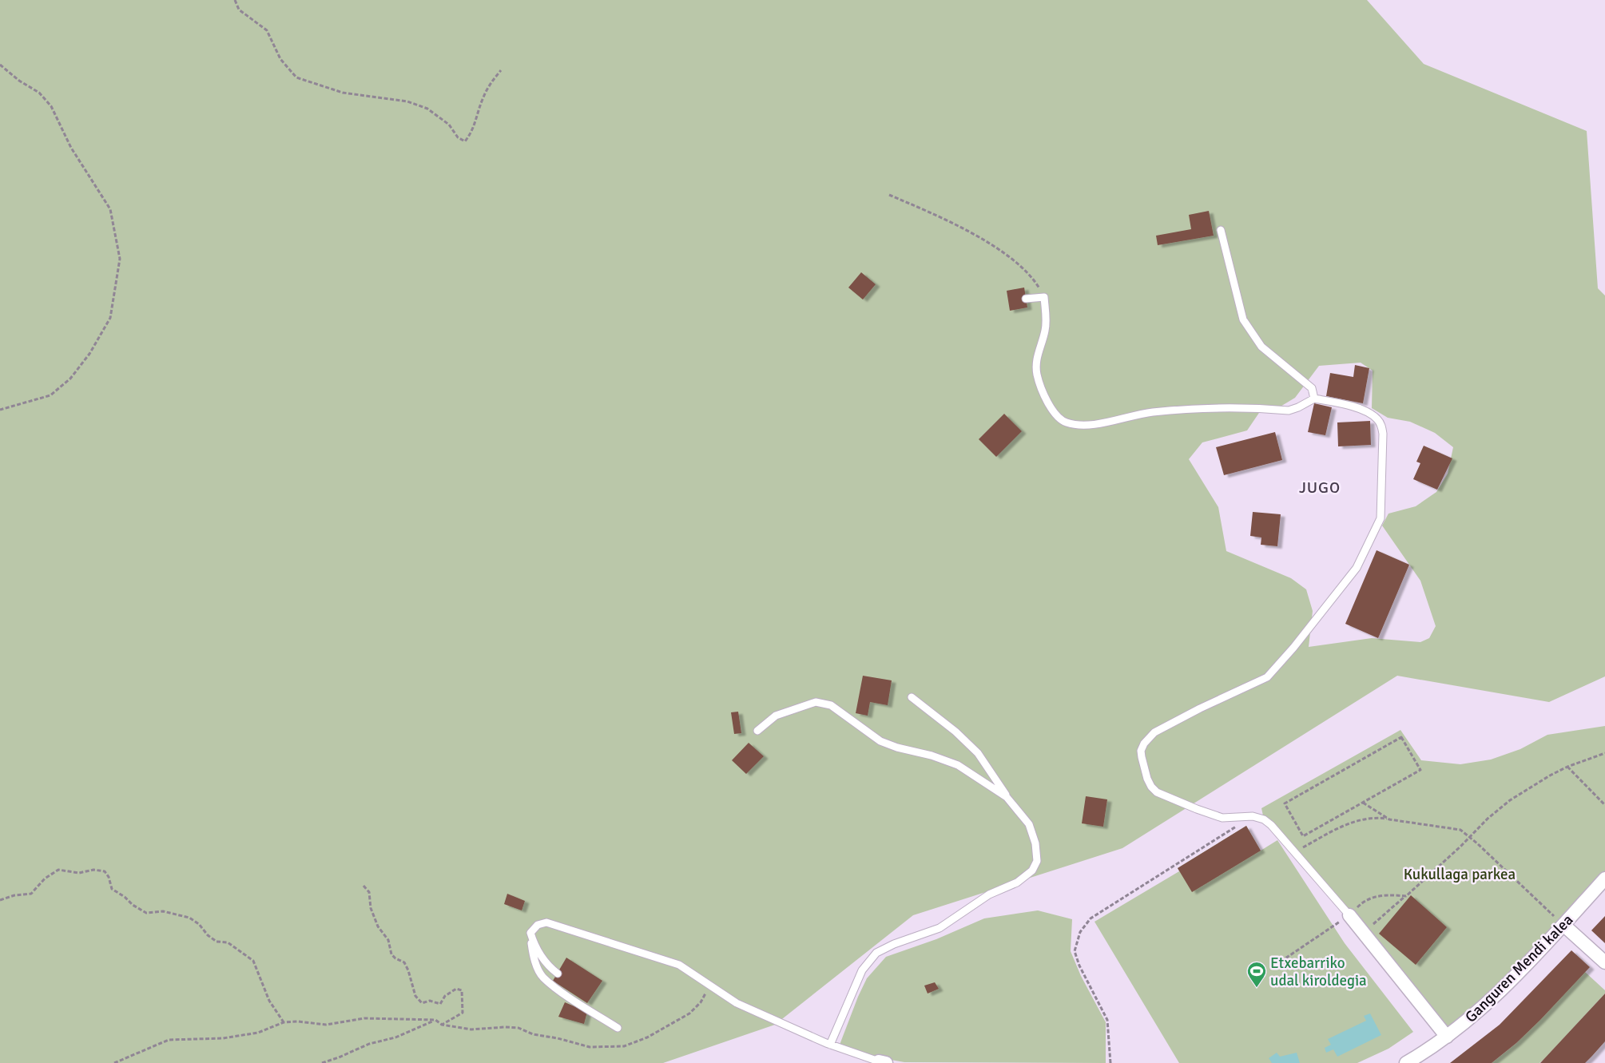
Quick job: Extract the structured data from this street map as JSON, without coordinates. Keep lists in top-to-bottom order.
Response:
{
  "streets": {
    "street": ["Ganguren Mendi kalea"]
  },
  "districts": ["JUGO"],
  "parks": ["Kukullaga parkea"],
  "places": {
    "sports": ["Etxebarriko udal kiroldegia"]
  }
}
